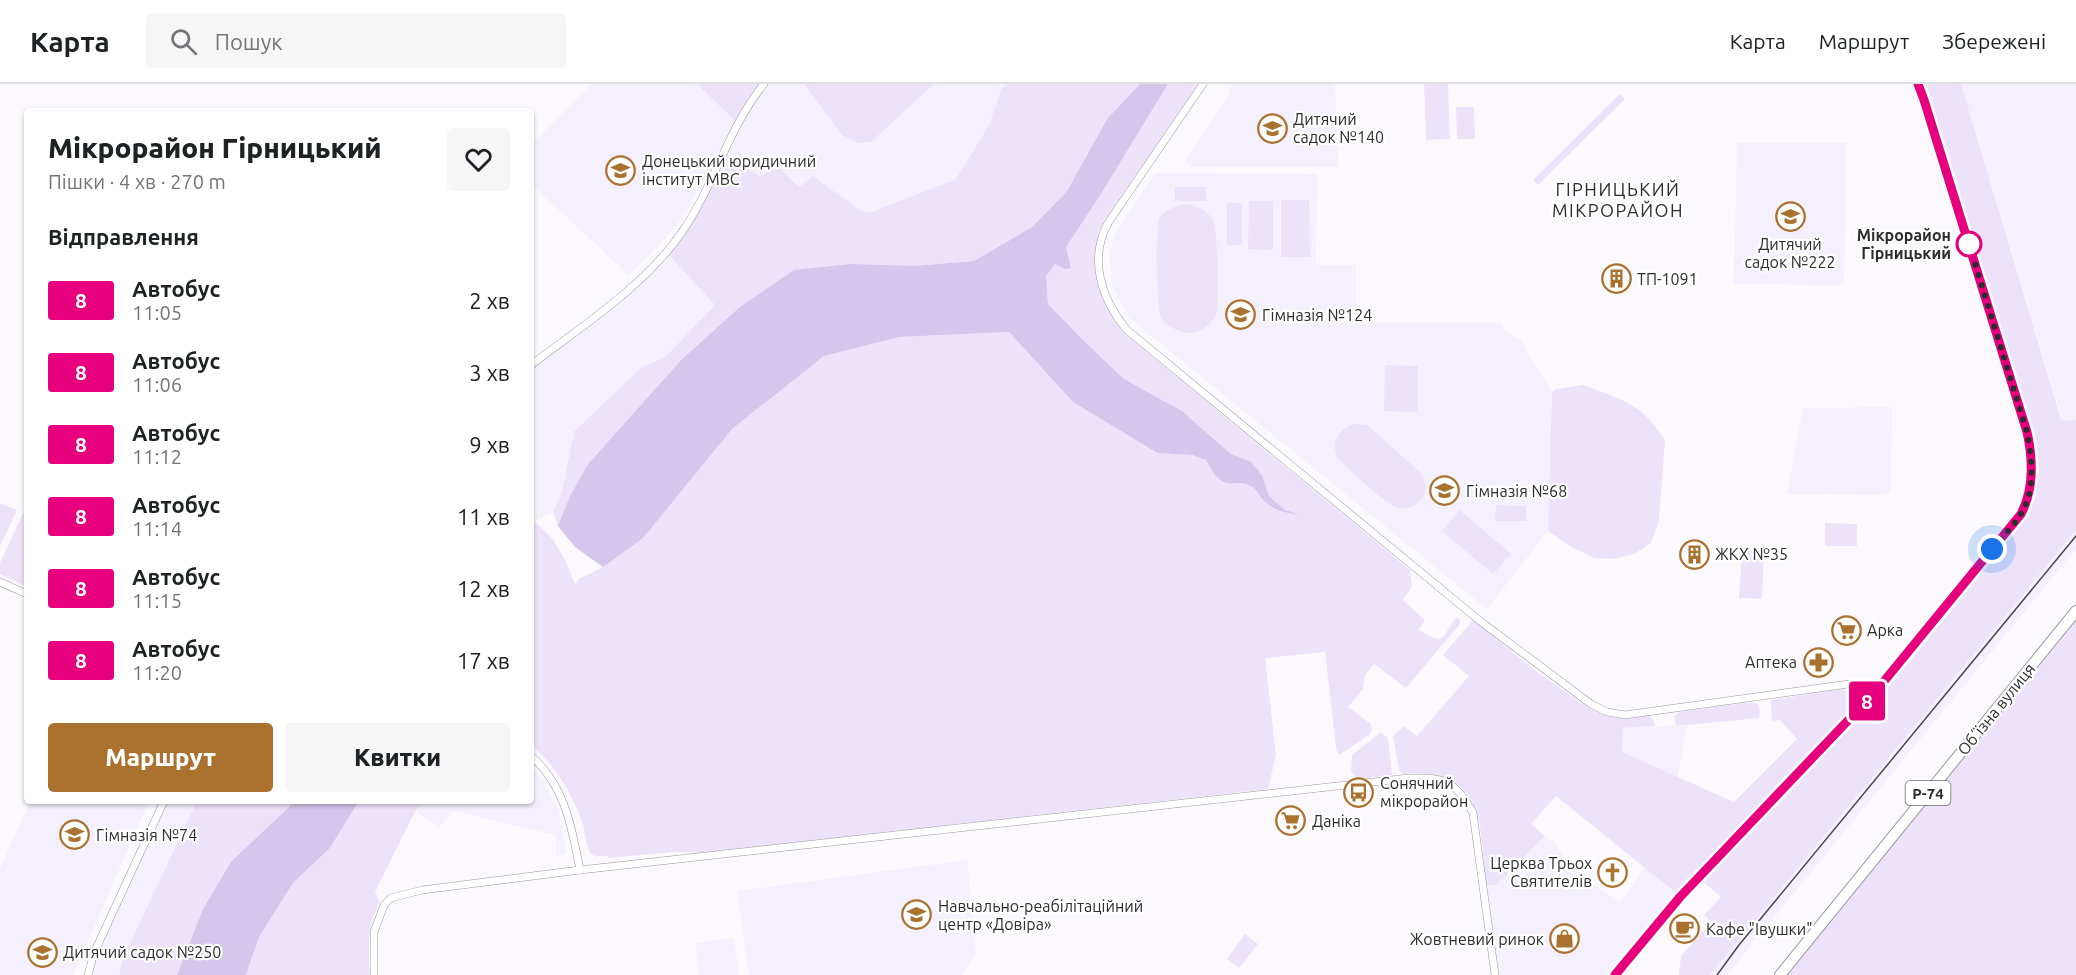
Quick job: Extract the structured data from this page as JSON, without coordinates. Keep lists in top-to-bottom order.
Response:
{
  "streets": {
    "main road": ["Обʼїзна вулиця", "Р-74"]
  },
  "districts": ["ГІРНИЦЬКИЙ МІКРОРАЙОН"],
  "places": {
    "school or university": [
      "Дитячий садок №140",
      "Донецький юридичний інститут МВС",
      "Дитячий садок №222",
      "Гімназія №124",
      "Гімназія №68",
      "Гімназія №74",
      "Навчально-реабілітаційний центр «Довіра»",
      "Дитячий садок №250"
    ],
    "other": ["Мiкрорайон Гiрницький"],
    "building": ["ТП-1091", "ЖКХ №35"],
    "supermarket": ["Арка", "Даніка"],
    "pharmacy": ["Аптека"],
    "bus stop": ["Сонячний мікрорайон"],
    "church": ["Церква Трьох Святителів"],
    "cafe": ["Кафе \"Івушки\""],
    "shop": ["Жовтневий ринок"]
  },
  "lines": ["bus line 8"],
  "page": {
    "header": "Карта",
    "search": "Пошук",
    "nav": ["Карта", "Маршрут", "Збережені"],
    "on_map": "8",
    "heading": [
      ["Мiкрорайон Гiрницький", "Пішки · 4 хв · 270 m"],
      "Відправлення"
    ],
    "list": [
      {
        "mark": "8",
        "name": "Автобус",
        "note": "11:05",
        "value": "2 хв"
      },
      {
        "mark": "8",
        "name": "Автобус",
        "note": "11:06",
        "value": "3 хв"
      },
      {
        "mark": "8",
        "name": "Автобус",
        "note": "11:12",
        "value": "9 хв"
      },
      {
        "mark": "8",
        "name": "Автобус",
        "note": "11:14",
        "value": "11 хв"
      },
      {
        "mark": "8",
        "name": "Автобус",
        "note": "11:15",
        "value": "12 хв"
      },
      {
        "mark": "8",
        "name": "Автобус",
        "note": "11:20",
        "value": "17 хв"
      }
    ],
    "buttons": ["Маршрут", "Квитки"]
  }
}
